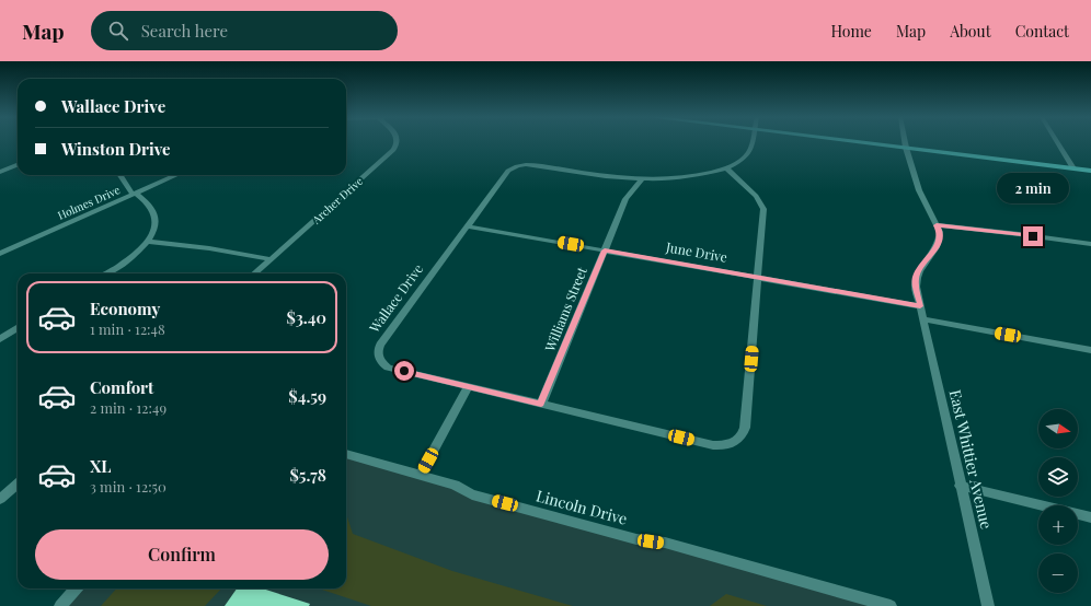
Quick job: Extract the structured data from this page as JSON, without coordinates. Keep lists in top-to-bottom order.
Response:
{
  "streets": {
    "street": [
      "Archer Drive",
      "Holmes Drive",
      "June Drive",
      "Wallace Drive",
      "Williams Street",
      "East Whittier Avenue",
      "Lincoln Drive"
    ]
  },
  "crossings": [
    ["June Drive", "Wallace Drive"],
    ["June Drive", "Williams Street"],
    ["June Drive", "East Whittier Avenue"],
    ["Wallace Drive", "Williams Street"]
  ],
  "north": "right",
  "page": {
    "header": "Map",
    "search": "Search here",
    "nav": [
      "Home",
      "Map",
      "About",
      "Contact"
    ],
    "banner": ["Wallace Drive", "Winston Drive"],
    "bubble": "2 min",
    "list": [
      {
        "name": "Economy",
        "note": "1 min · 12:48",
        "value": "$3.40"
      },
      {
        "name": "Comfort",
        "note": "2 min · 12:49",
        "value": "$4.59"
      },
      {
        "name": "XL",
        "note": "3 min · 12:50",
        "value": "$5.78"
      }
    ],
    "map_buttons": ["+", "−"],
    "buttons": "Confirm"
  }
}
